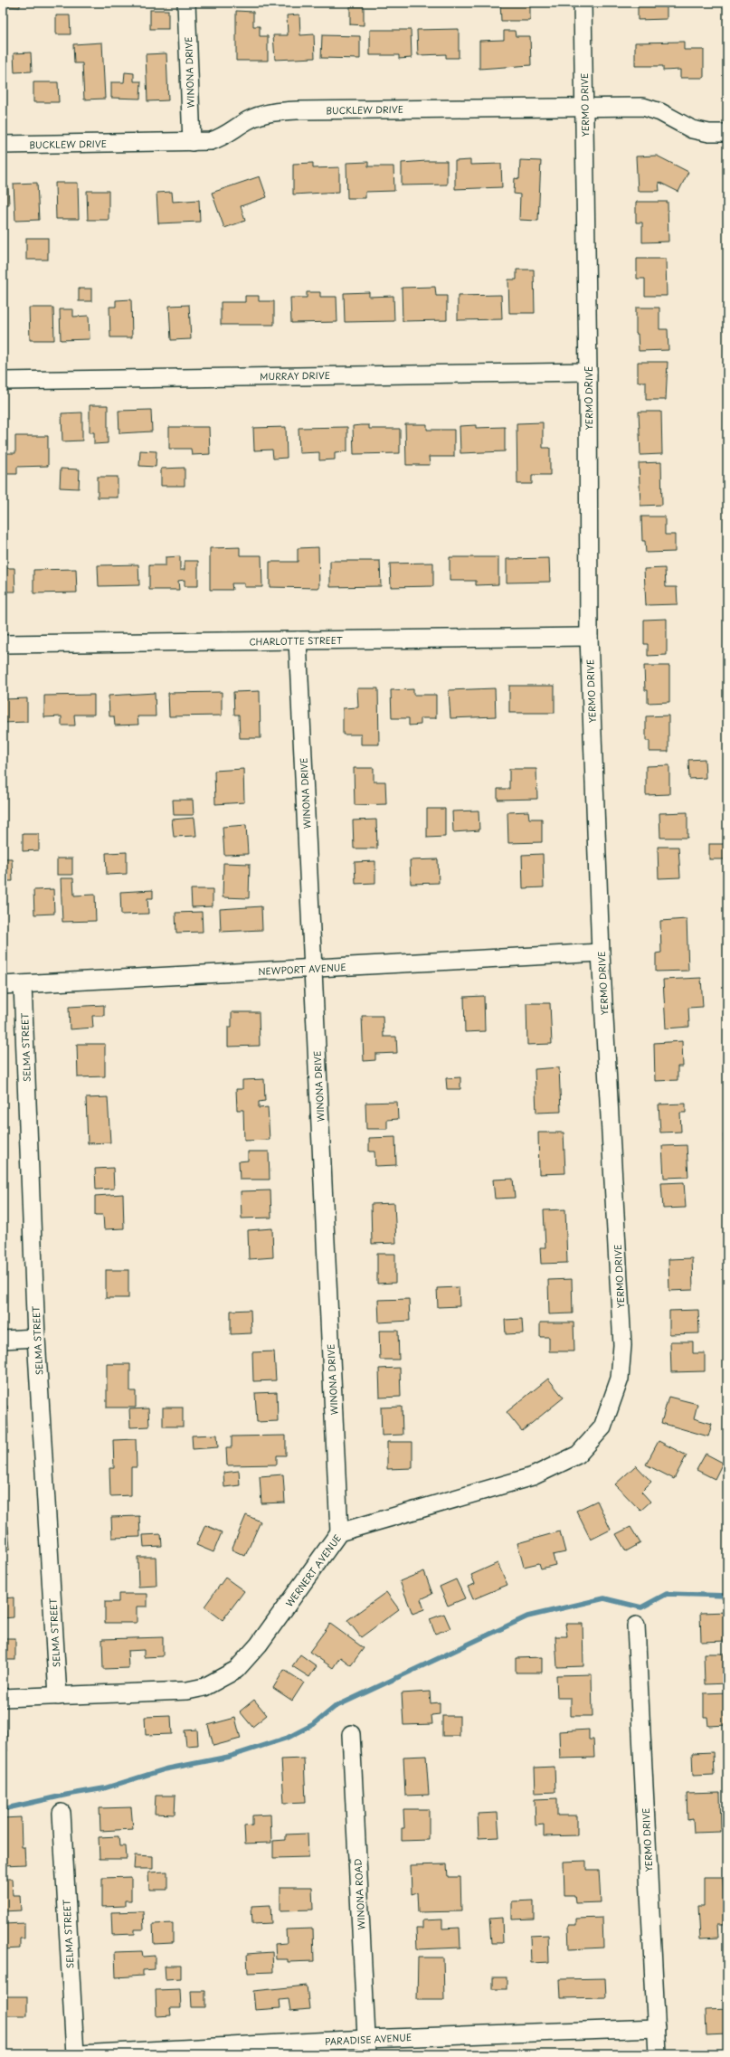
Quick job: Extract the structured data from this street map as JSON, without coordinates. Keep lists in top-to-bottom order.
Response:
{
  "streets": {
    "street": [
      "WINONA DRIVE",
      "YERMO DRIVE",
      "BUCKLEW DRIVE",
      "MURRAY DRIVE",
      "CHARLOTTE STREET",
      "NEWPORT AVENUE",
      "SELMA STREET",
      "WERNERT AVENUE",
      "WINONA ROAD",
      "PARADISE AVENUE"
    ]
  },
  "crossings": [
    ["WINONA DRIVE", "BUCKLEW DRIVE"],
    ["WINONA DRIVE", "CHARLOTTE STREET"],
    ["WINONA DRIVE", "NEWPORT AVENUE"],
    ["WINONA DRIVE", "WERNERT AVENUE"],
    ["YERMO DRIVE", "BUCKLEW DRIVE"],
    ["YERMO DRIVE", "MURRAY DRIVE"],
    ["YERMO DRIVE", "CHARLOTTE STREET"],
    ["YERMO DRIVE", "NEWPORT AVENUE"],
    ["YERMO DRIVE", "WERNERT AVENUE"],
    ["YERMO DRIVE", "PARADISE AVENUE"],
    ["NEWPORT AVENUE", "SELMA STREET"],
    ["SELMA STREET", "WERNERT AVENUE"],
    ["WINONA ROAD", "PARADISE AVENUE"]
  ]
}
